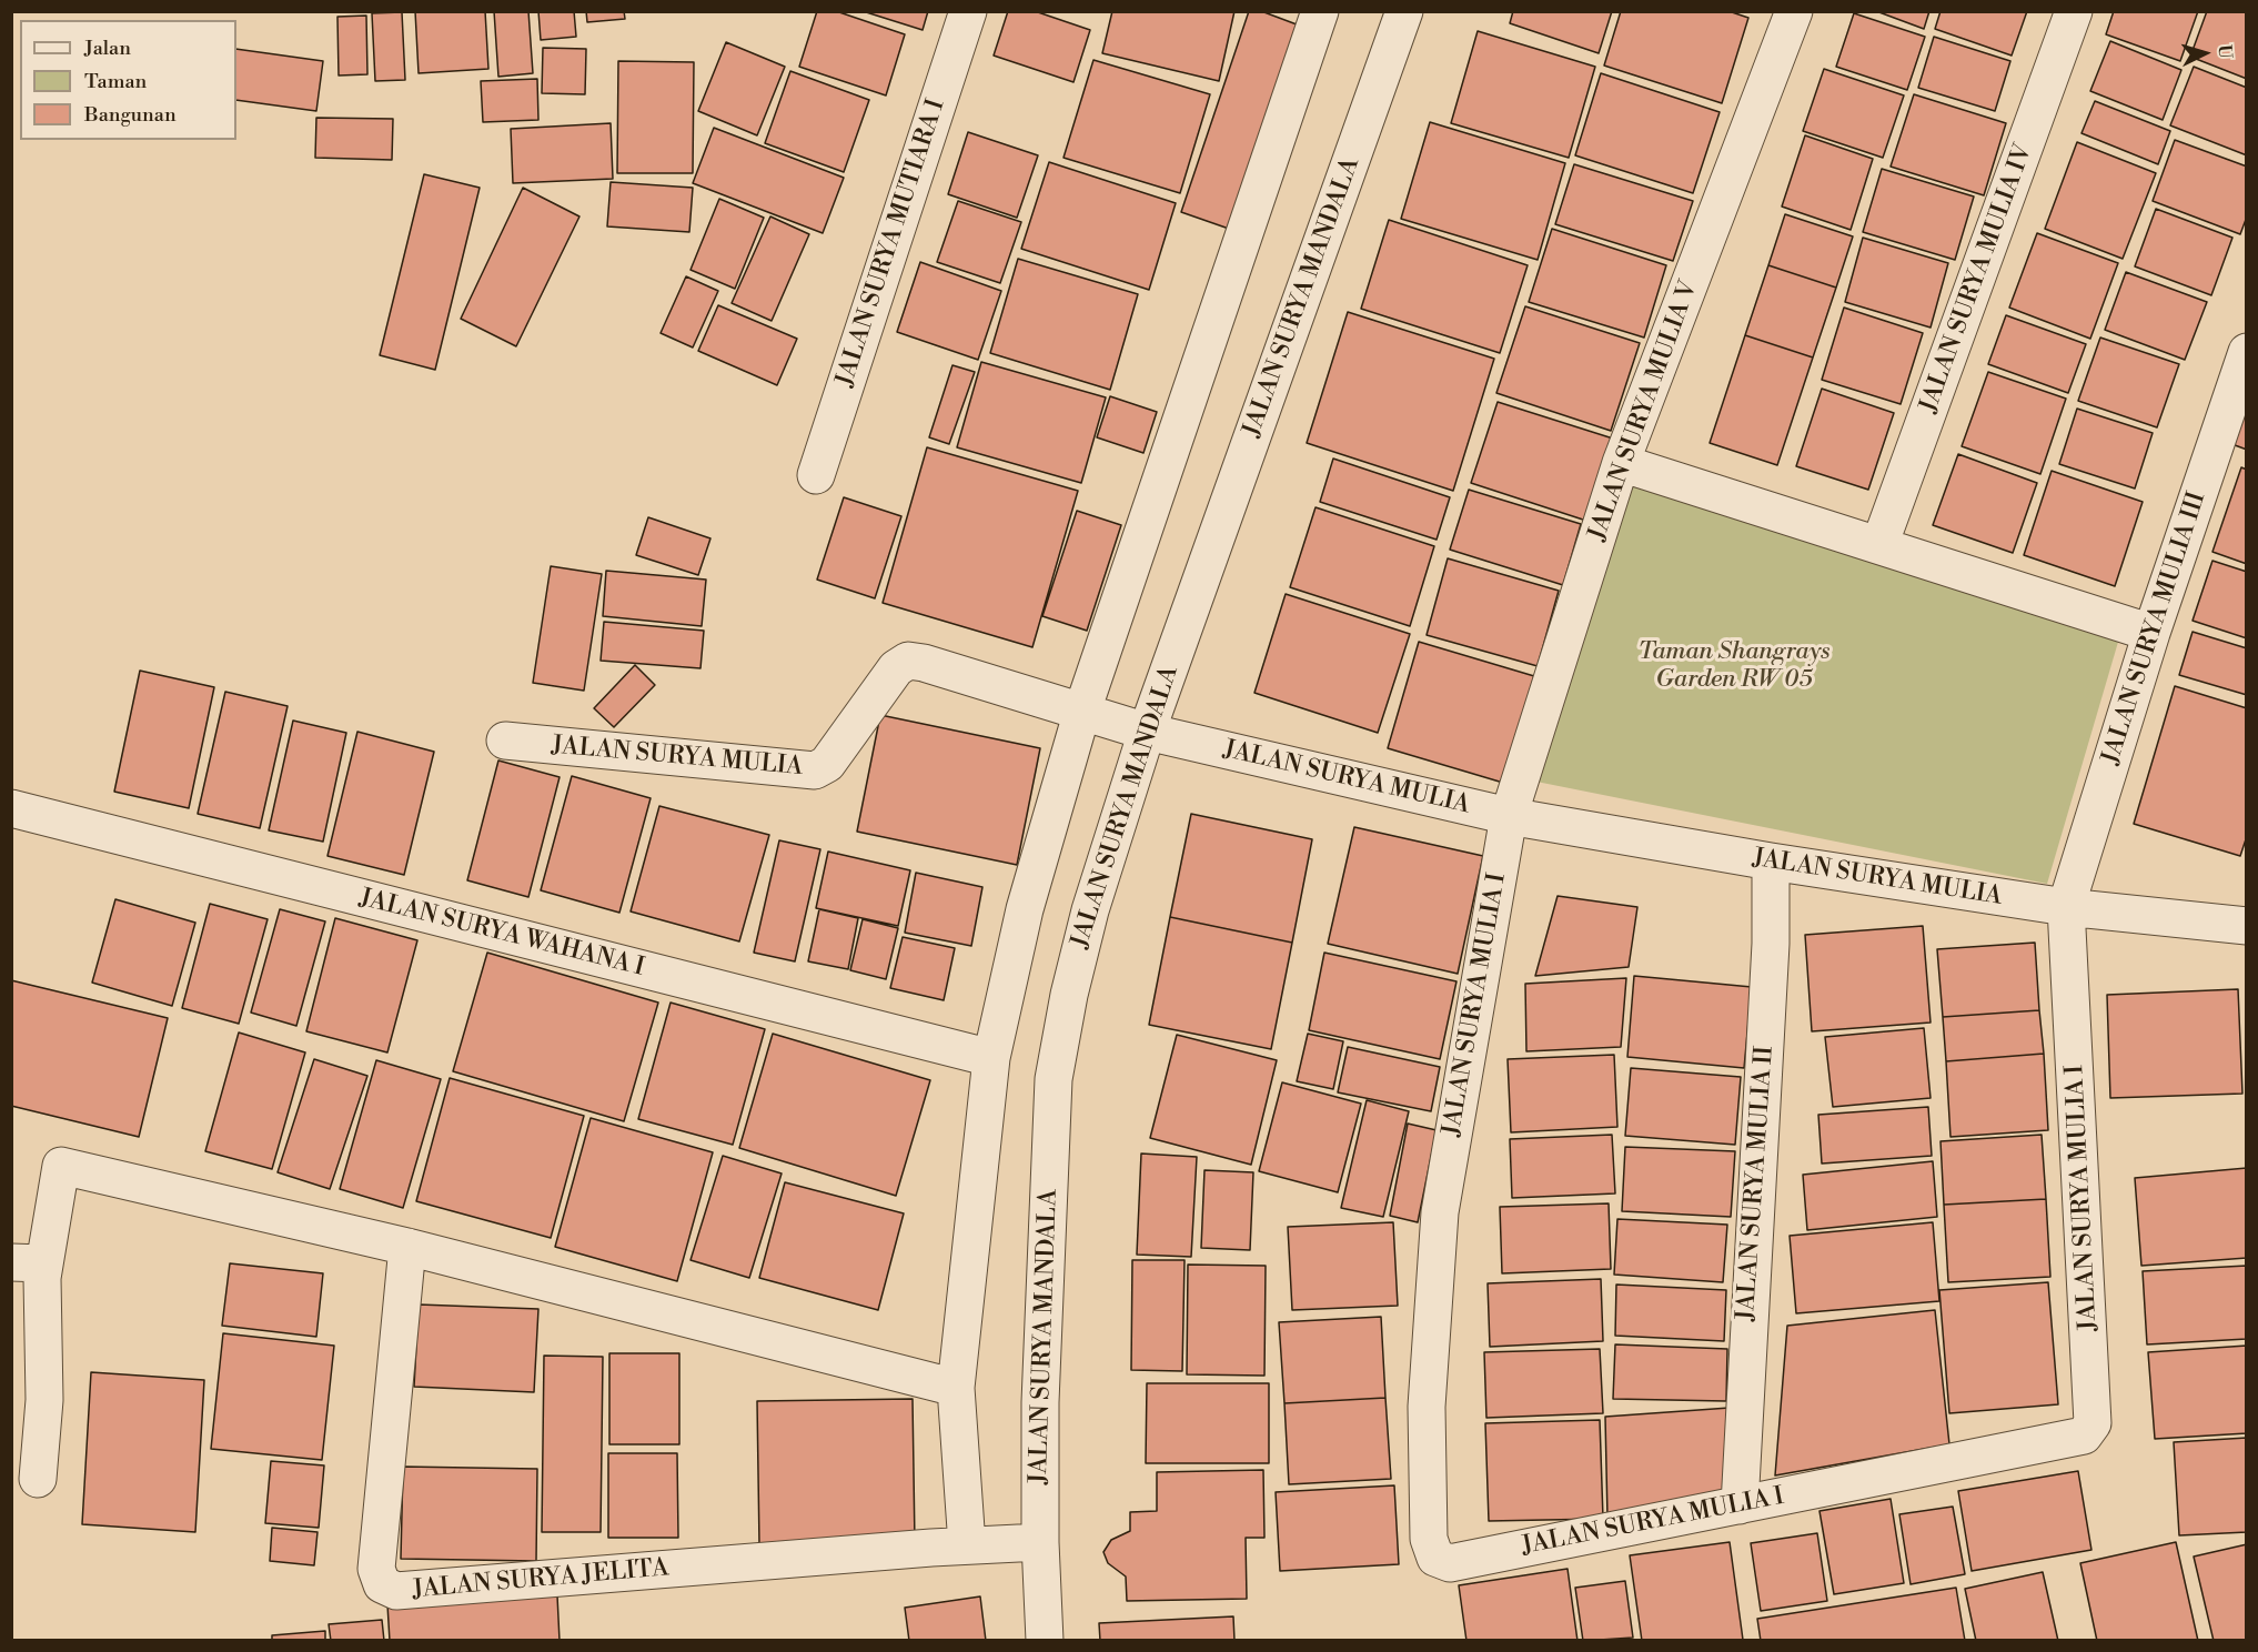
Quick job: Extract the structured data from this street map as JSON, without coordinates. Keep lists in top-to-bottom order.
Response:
{
  "streets": {
    "street": [
      "JALAN SURYA MUTIARA I",
      "JALAN SURYA MULIA IV",
      "JALAN SURYA MANDALA",
      "JALAN SURYA MULIA V",
      "JALAN SURYA MULIA III",
      "JALAN SURYA MULIA",
      "JALAN SURYA WAHANA I",
      "JALAN SURYA MULIA I",
      "JALAN SURYA MULIA II",
      "JALAN SURYA JELITA"
    ]
  },
  "crossings": [
    ["JALAN SURYA MANDALA", "JALAN SURYA MULIA"],
    ["JALAN SURYA MANDALA", "JALAN SURYA JELITA"],
    ["JALAN SURYA MULIA V", "JALAN SURYA MULIA"],
    ["JALAN SURYA MULIA V", "JALAN SURYA MULIA I"],
    ["JALAN SURYA MULIA III", "JALAN SURYA MULIA"],
    ["JALAN SURYA MULIA III", "JALAN SURYA MULIA I"],
    ["JALAN SURYA MULIA", "JALAN SURYA MULIA I"],
    ["JALAN SURYA MULIA", "JALAN SURYA MULIA II"],
    ["JALAN SURYA MULIA I", "JALAN SURYA MULIA II"]
  ],
  "parks": ["Taman Shangrays Garden RW 05"],
  "legend": ["Jalan", "Taman", "Bangunan"],
  "north": "right"
}
